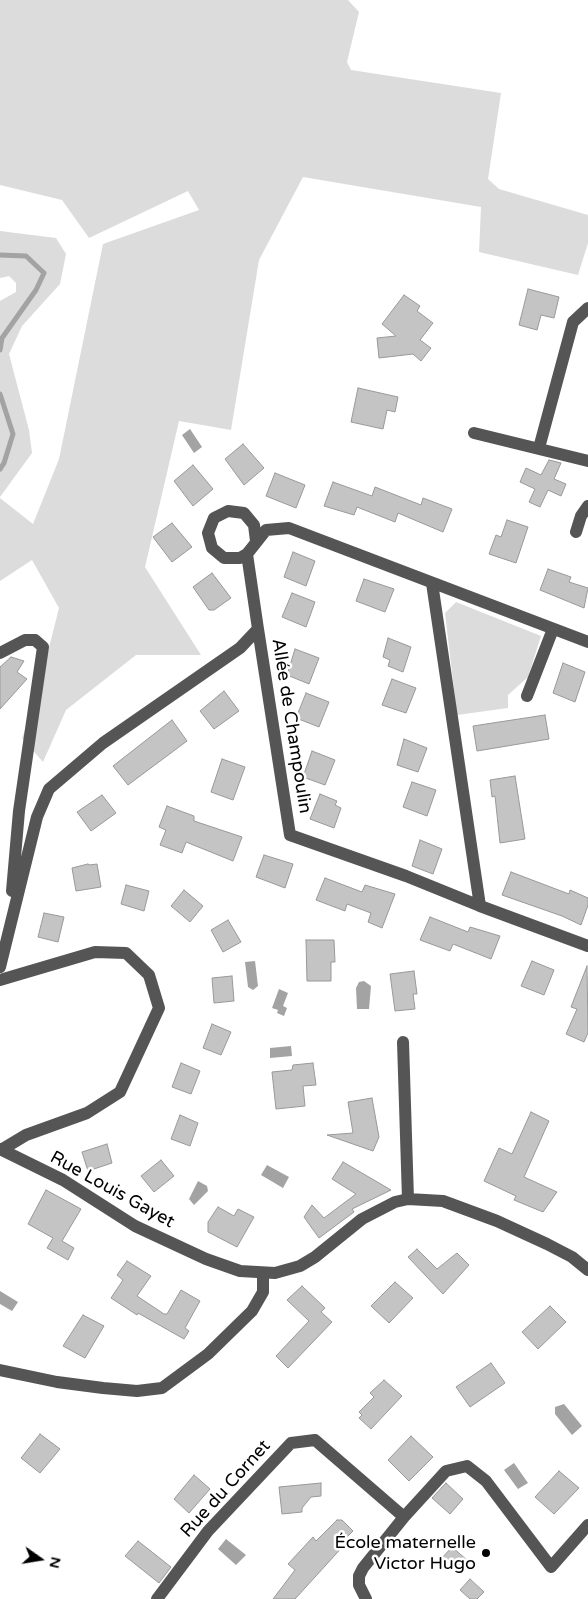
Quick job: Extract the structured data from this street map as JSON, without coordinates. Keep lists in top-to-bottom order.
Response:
{
  "streets": {
    "street": ["Allée de Champoulin", "Rue Louis Gayet", "Rue du Cornet"]
  },
  "places": ["École maternelle Victor Hugo"],
  "north": "right"
}
